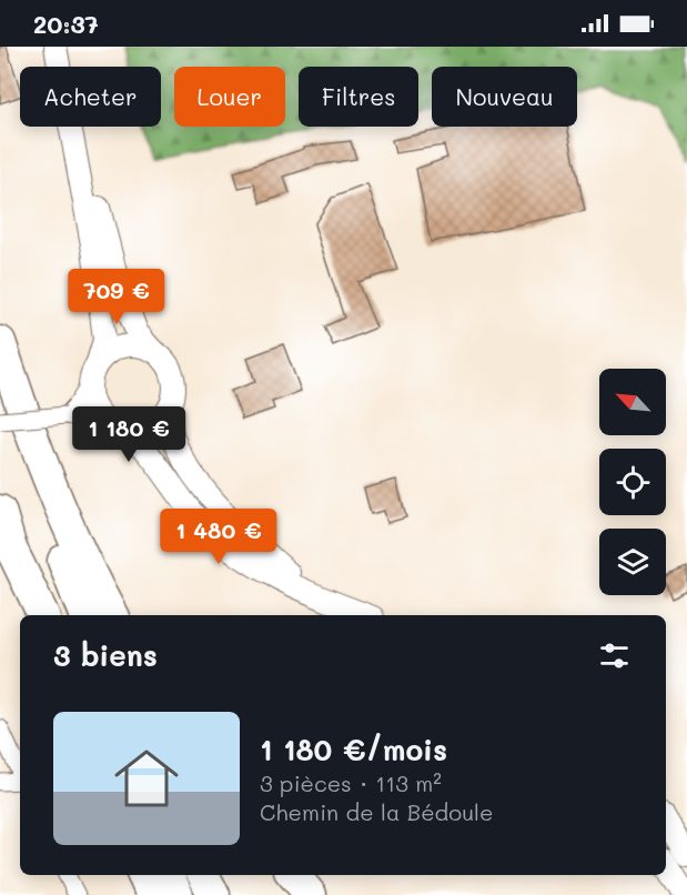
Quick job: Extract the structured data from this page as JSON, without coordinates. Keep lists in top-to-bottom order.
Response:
{
  "north": "top left",
  "page": {
    "status": "20:37",
    "chip": [
      "Acheter",
      "Louer",
      "Filtres",
      "Nouveau"
    ],
    "price": ["709 €", "1 180 €", "1 480 €"],
    "heading": "3 biens",
    "list": [
      {
        "name": "1 180 €/mois",
        "note": "3 pièces · 113 m² · Chemin de la Bédoule"
      }
    ]
  }
}
